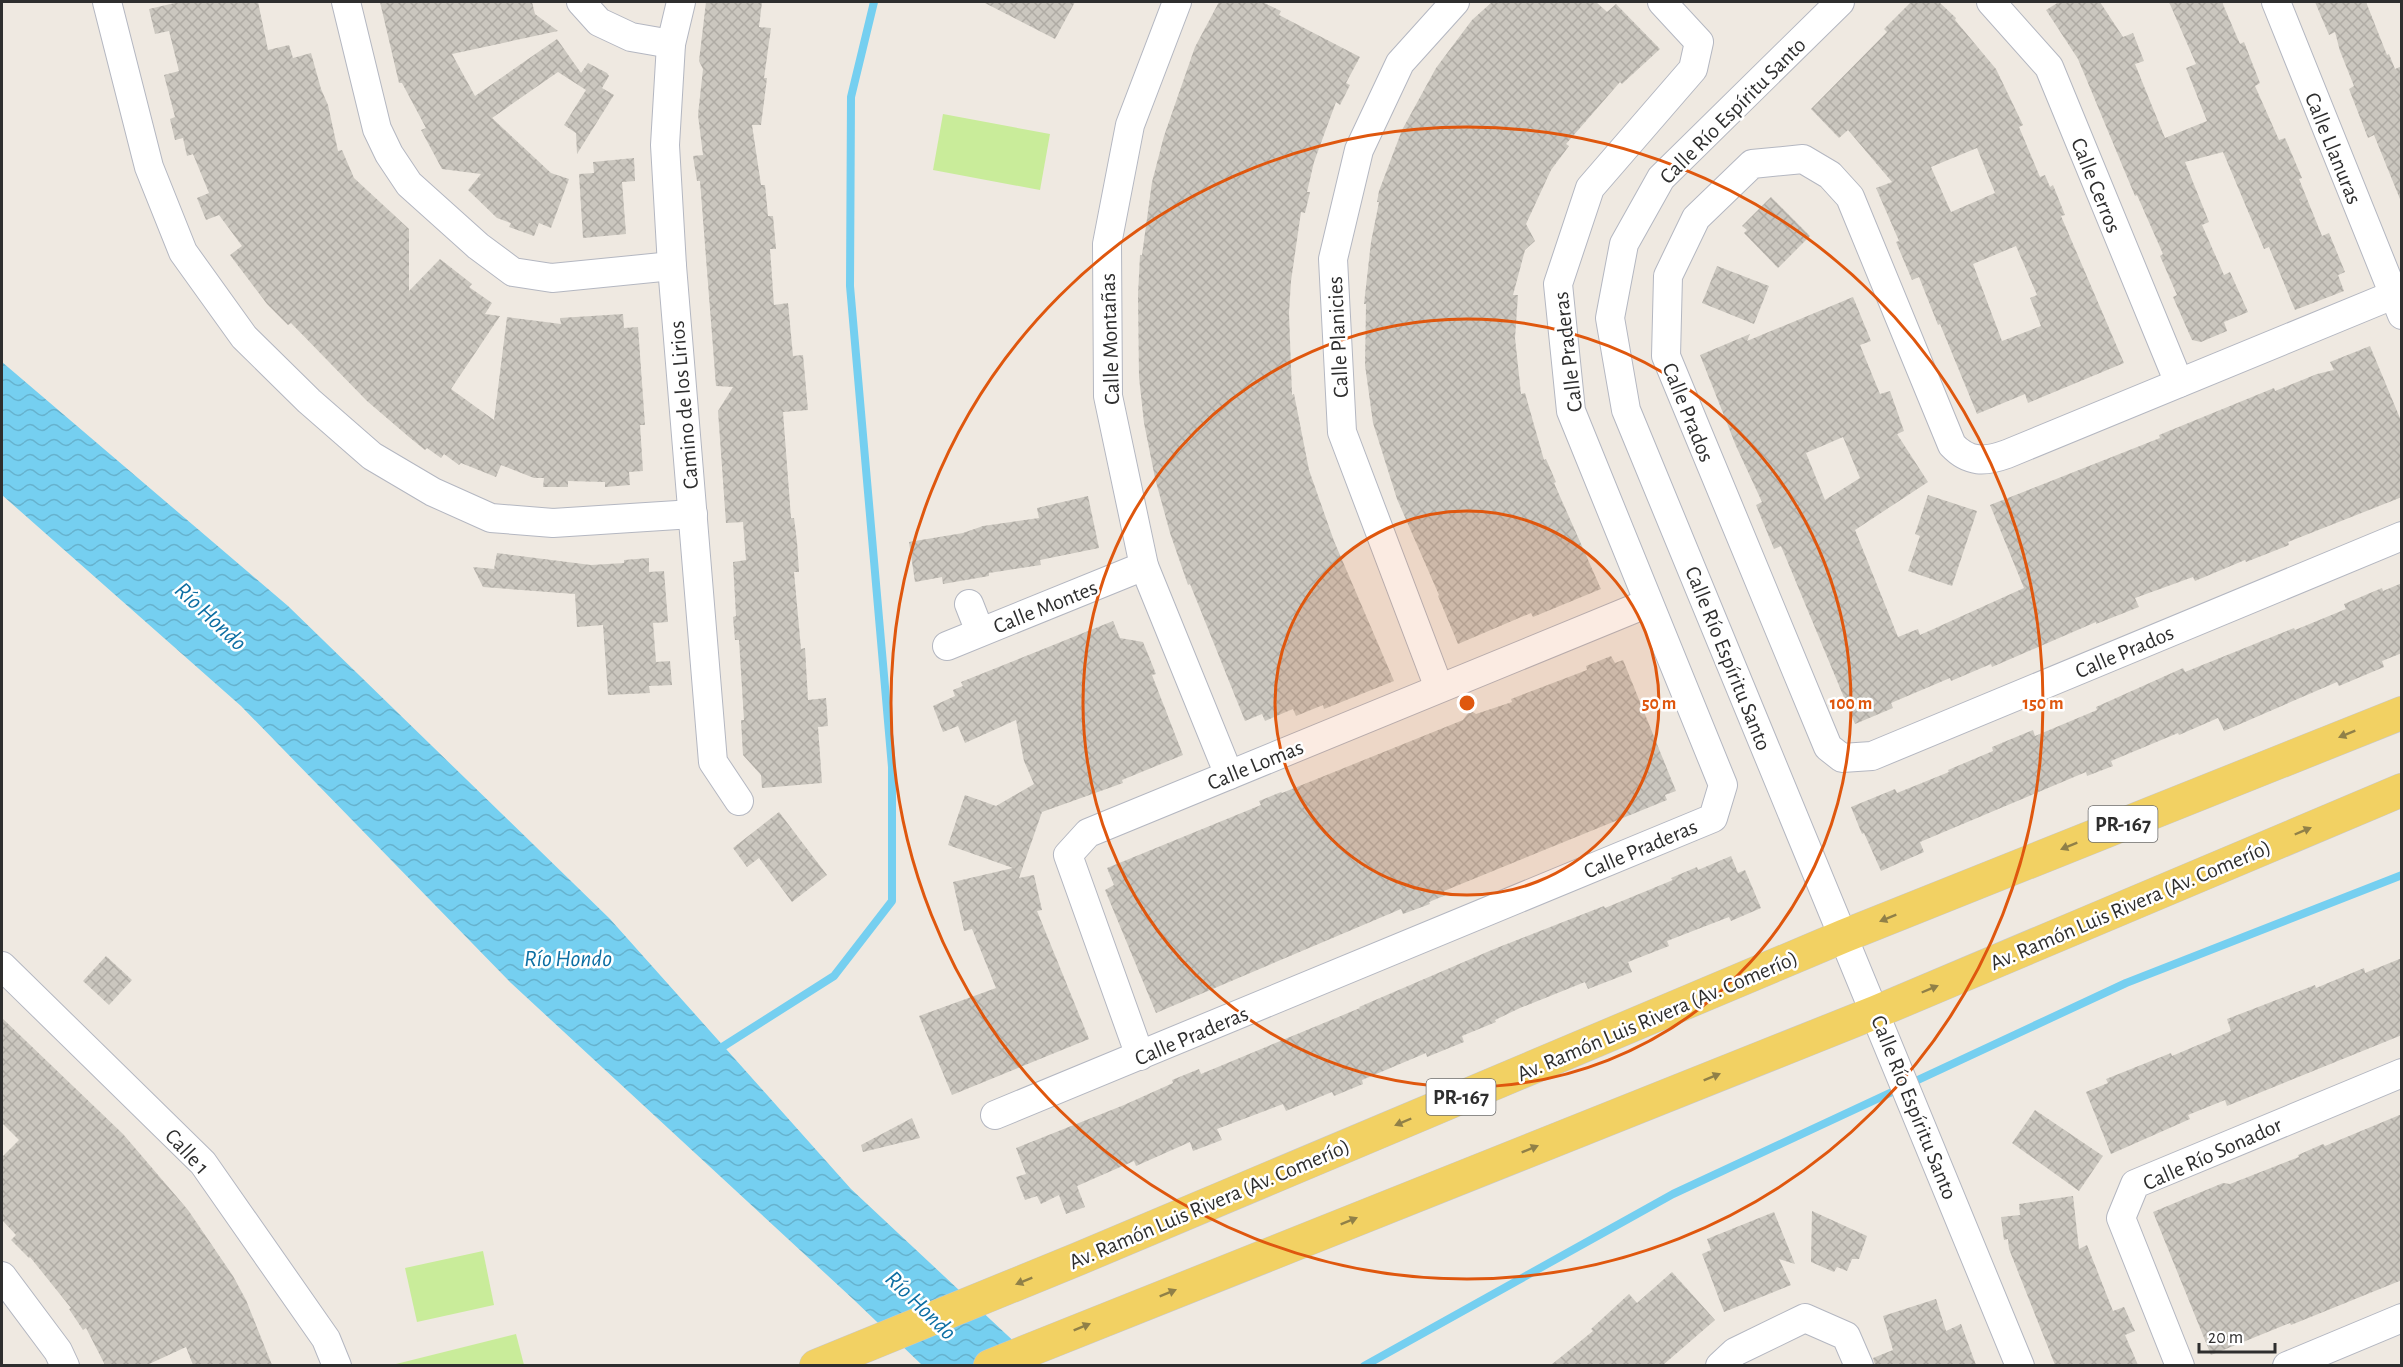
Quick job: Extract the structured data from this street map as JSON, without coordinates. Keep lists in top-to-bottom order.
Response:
{
  "streets": {
    "main road": ["PR-167", "Av. Ramón Luis Rivera (Av. Comerío)"],
    "street": [
      "Calle Río Espíritu Santo",
      "Calle Llanuras",
      "Calle Cerros",
      "Calle Planicies",
      "Calle Montañas",
      "Calle Praderas",
      "Camino de los Lirios",
      "Calle Prados",
      "Calle Montes",
      "Calle Lomas",
      "Calle 1",
      "Calle Río Sonador"
    ]
  },
  "crossings": [
    ["Calle Río Espíritu Santo", "Av. Ramón Luis Rivera (Av. Comerío)"],
    ["Calle Llanuras", "Calle Prados"],
    ["Calle Cerros", "Calle Prados"],
    ["Calle Planicies", "Calle Lomas"],
    ["Calle Montañas", "Calle Montes"],
    ["Calle Montañas", "Calle Lomas"],
    ["Calle Praderas", "Calle Lomas"]
  ],
  "water": ["Río Hondo"],
  "scale_bar": "20 m",
  "rings": ["50 m", "100 m", "150 m"]
}
